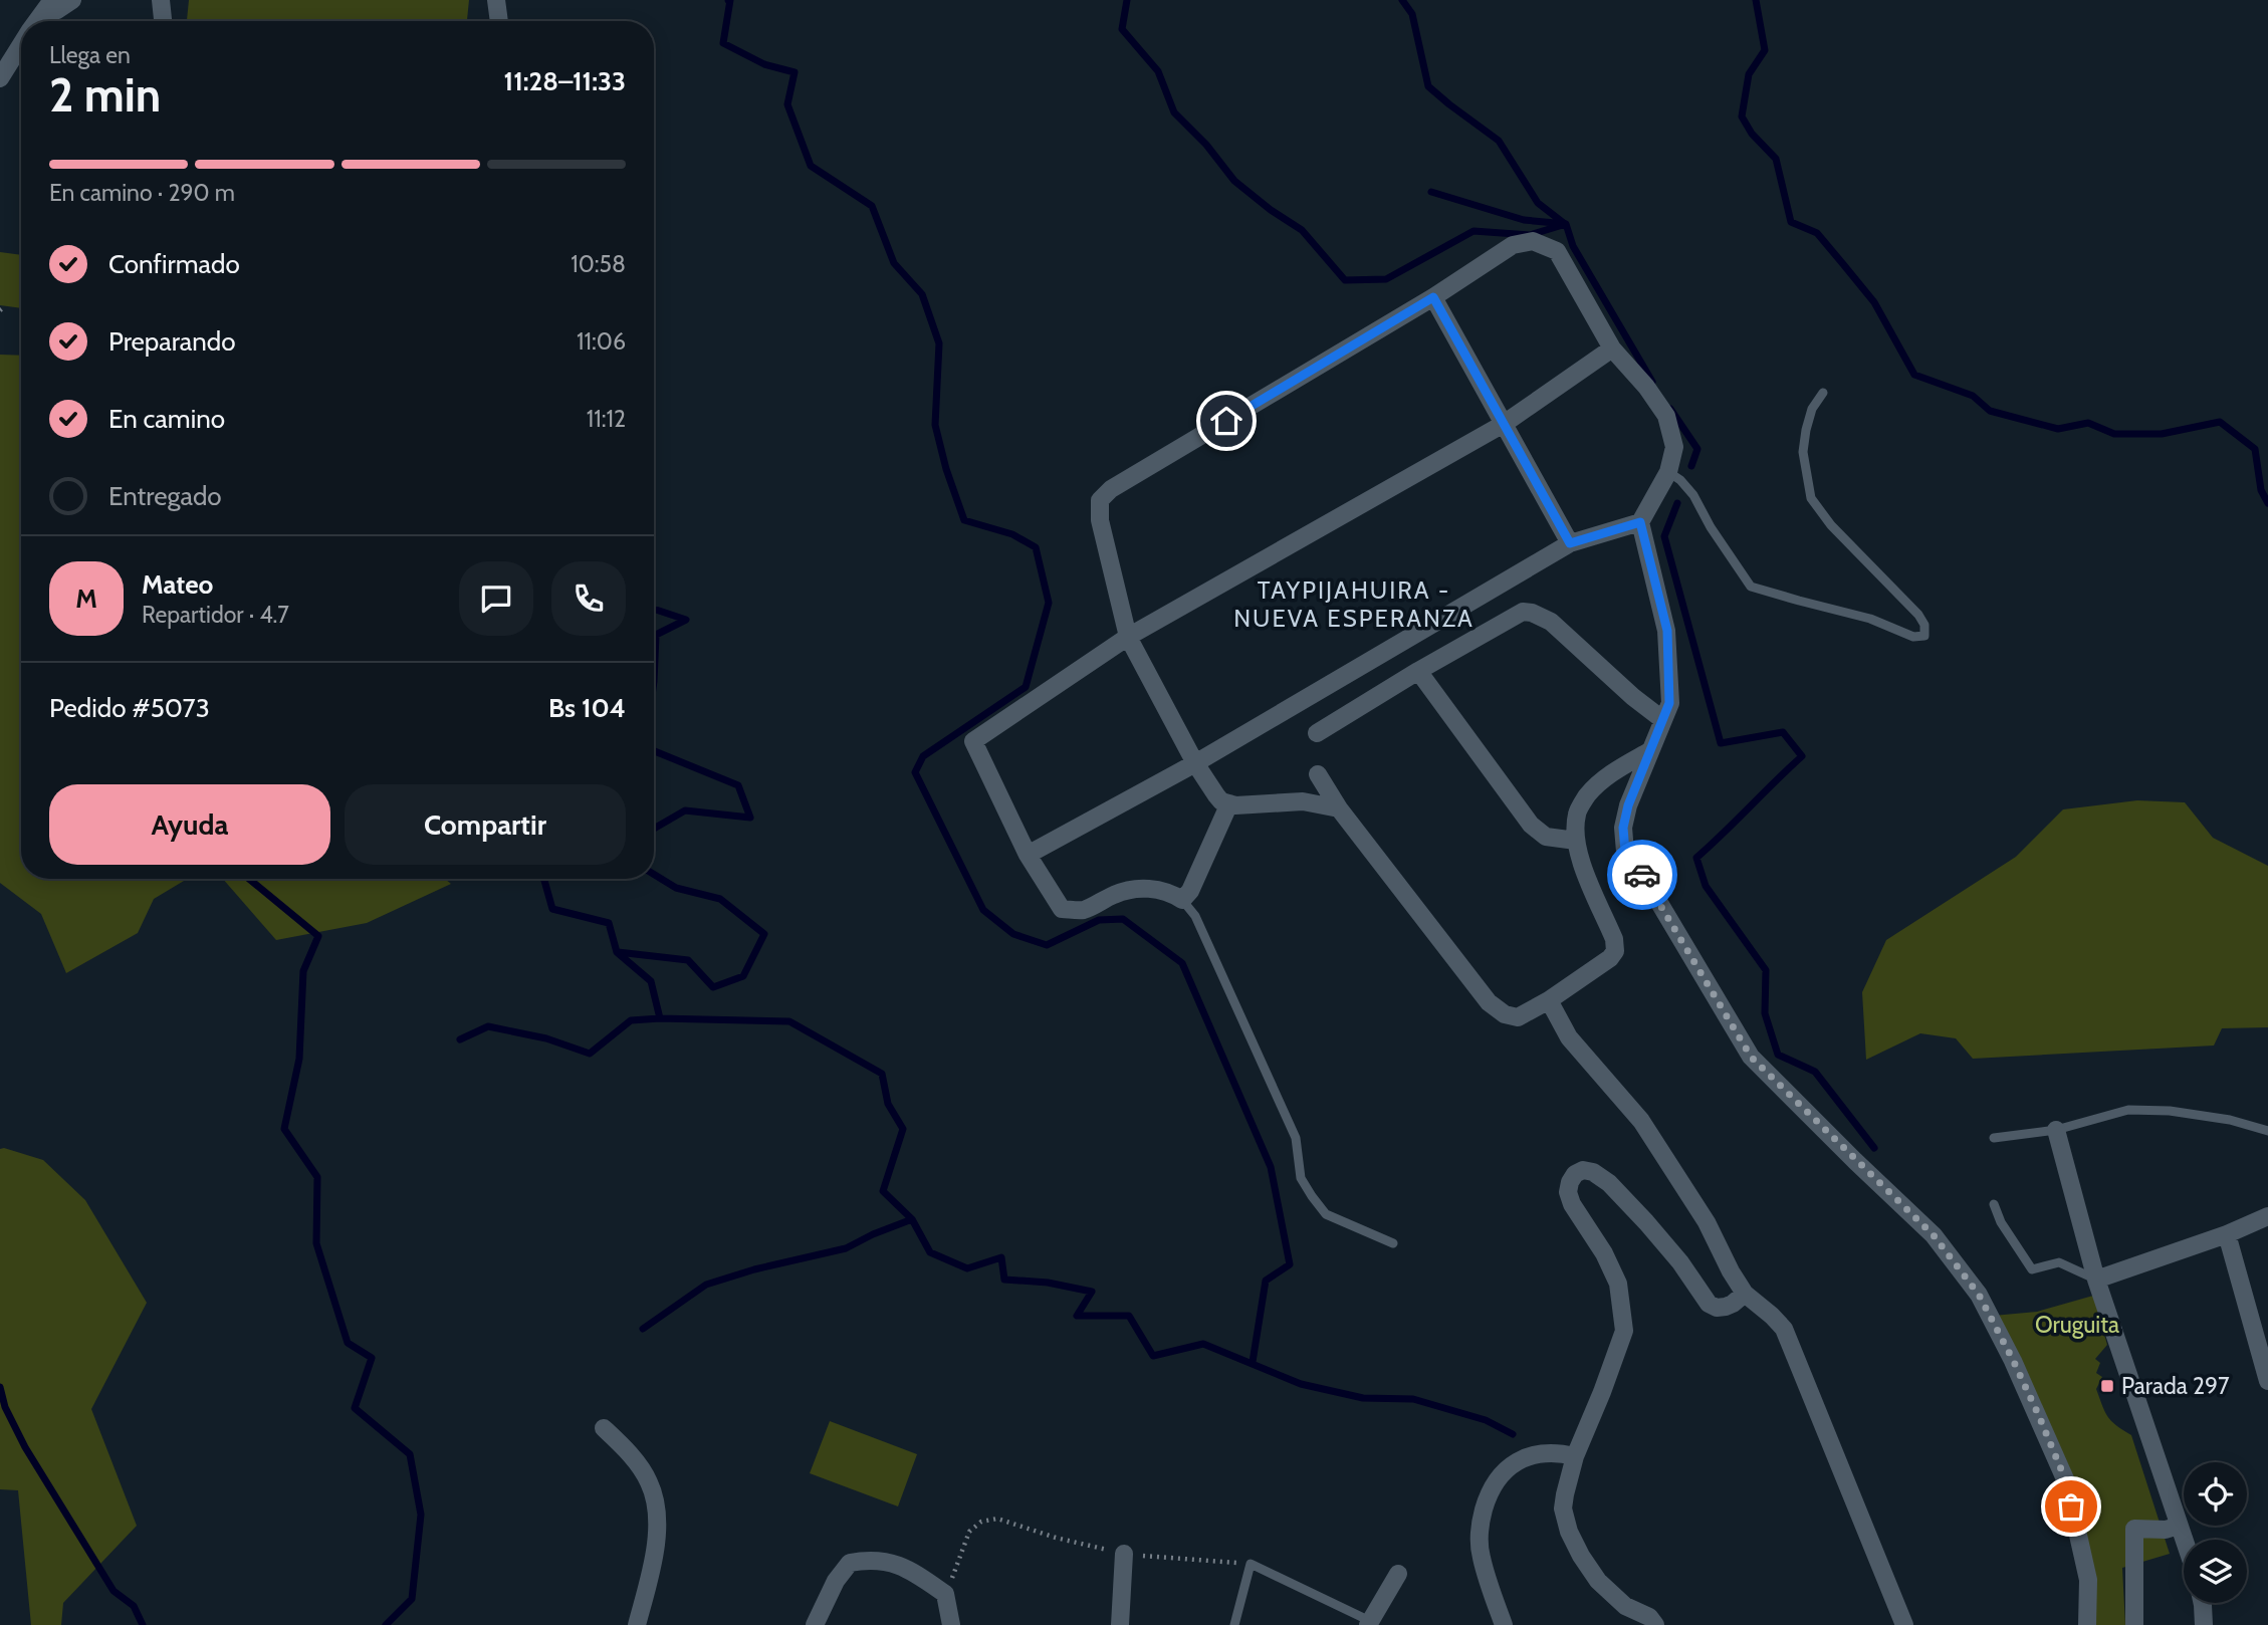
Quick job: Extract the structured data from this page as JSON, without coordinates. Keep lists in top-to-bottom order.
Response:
{
  "districts": ["TAYPIJAHUIRA - NUEVA ESPERANZA"],
  "parks": ["Oruguita"],
  "places": {
    "transit": ["Parada 297"]
  },
  "page": {
    "heading": ["2 min", "Llega en", "11:28–11:33"],
    "panel": [
      "Mateo",
      "Repartidor · 4.7",
      "Pedido #5073",
      "Bs 104"
    ],
    "bar": "En camino · 290 m",
    "list": [
      ["Confirmado", "10:58"],
      ["Preparando", "11:06"],
      ["En camino", "11:12"],
      "Entregado"
    ],
    "round": "M",
    "buttons": ["Ayuda", "Compartir"]
  }
}
